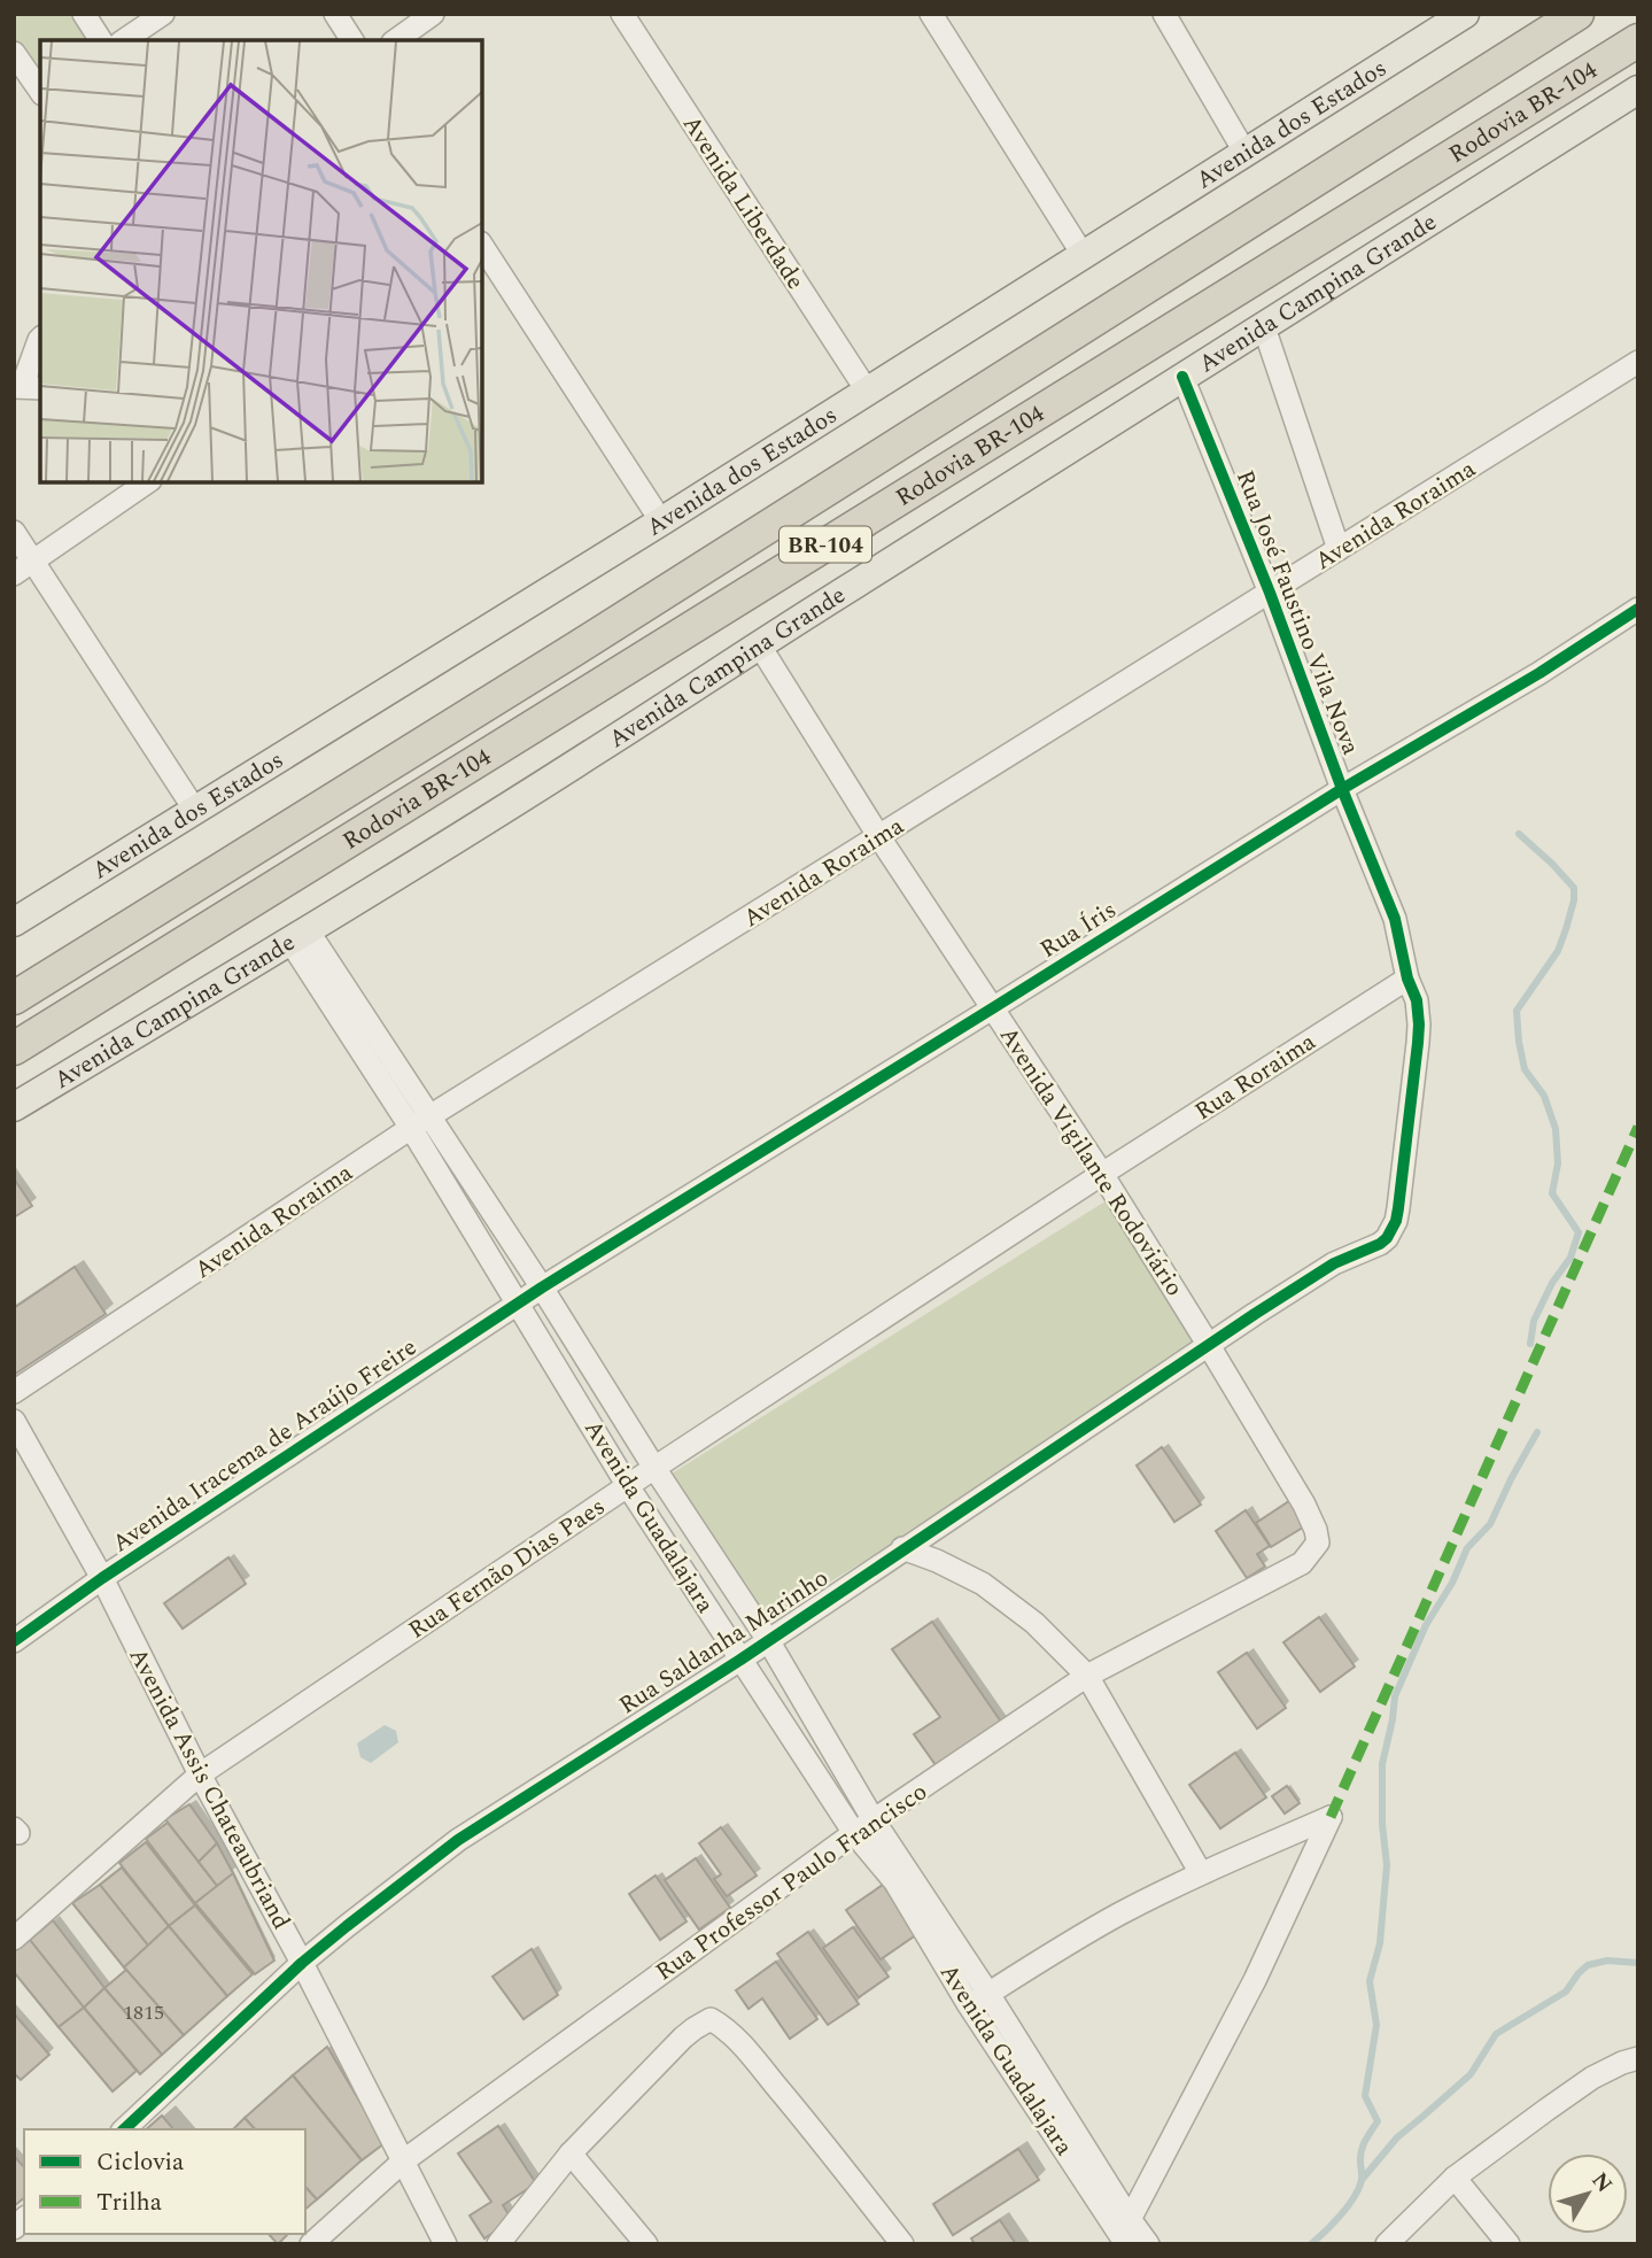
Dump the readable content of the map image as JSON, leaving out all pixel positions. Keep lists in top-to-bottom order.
{
  "streets": {
    "highway": ["Rodovia BR-104", "BR-104"],
    "main road": ["Avenida dos Estados", "Avenida Campina Grande"],
    "street": [
      "Avenida Liberdade",
      "Avenida Roraima",
      "Rua José Faustino Vila Nova",
      "Rua Íris",
      "Rua Roraima",
      "Avenida Vigilante Rodoviário",
      "Avenida Iracema de Araújo Freire",
      "Avenida Guadalajara",
      "Rua Fernão Dias Paes",
      "Rua Saldanha Marinho",
      "Avenida Assis Chateaubriand",
      "Rua Professor Paulo Francisco"
    ]
  },
  "crossings": [
    ["Avenida dos Estados", "Avenida Liberdade"],
    ["Avenida Campina Grande", "Rua José Faustino Vila Nova"],
    ["Avenida Campina Grande", "Avenida Vigilante Rodoviário"],
    ["Avenida Campina Grande", "Avenida Guadalajara"],
    ["Avenida Roraima", "Rua José Faustino Vila Nova"],
    ["Avenida Roraima", "Avenida Vigilante Rodoviário"],
    ["Avenida Roraima", "Avenida Guadalajara"],
    ["Rua José Faustino Vila Nova", "Rua Íris"],
    ["Rua José Faustino Vila Nova", "Rua Roraima"],
    ["Rua José Faustino Vila Nova", "Rua Saldanha Marinho"],
    ["Rua Íris", "Avenida Vigilante Rodoviário"],
    ["Rua Íris", "Avenida Iracema de Araújo Freire"],
    ["Rua Roraima", "Avenida Vigilante Rodoviário"],
    ["Rua Roraima", "Rua Fernão Dias Paes"],
    ["Avenida Vigilante Rodoviário", "Rua Fernão Dias Paes"],
    ["Avenida Vigilante Rodoviário", "Rua Saldanha Marinho"],
    ["Avenida Vigilante Rodoviário", "Rua Professor Paulo Francisco"],
    ["Avenida Iracema de Araújo Freire", "Avenida Guadalajara"],
    ["Avenida Iracema de Araújo Freire", "Avenida Assis Chateaubriand"],
    ["Avenida Guadalajara", "Rua Fernão Dias Paes"],
    ["Avenida Guadalajara", "Rua Saldanha Marinho"],
    ["Avenida Guadalajara", "Rua Professor Paulo Francisco"],
    ["Rua Fernão Dias Paes", "Avenida Assis Chateaubriand"],
    ["Rua Saldanha Marinho", "Avenida Assis Chateaubriand"],
    ["Avenida Assis Chateaubriand", "Rua Professor Paulo Francisco"]
  ],
  "house_numbers": ["1815"],
  "legend": ["Ciclovia", "Trilha"],
  "north": "top right"
}
